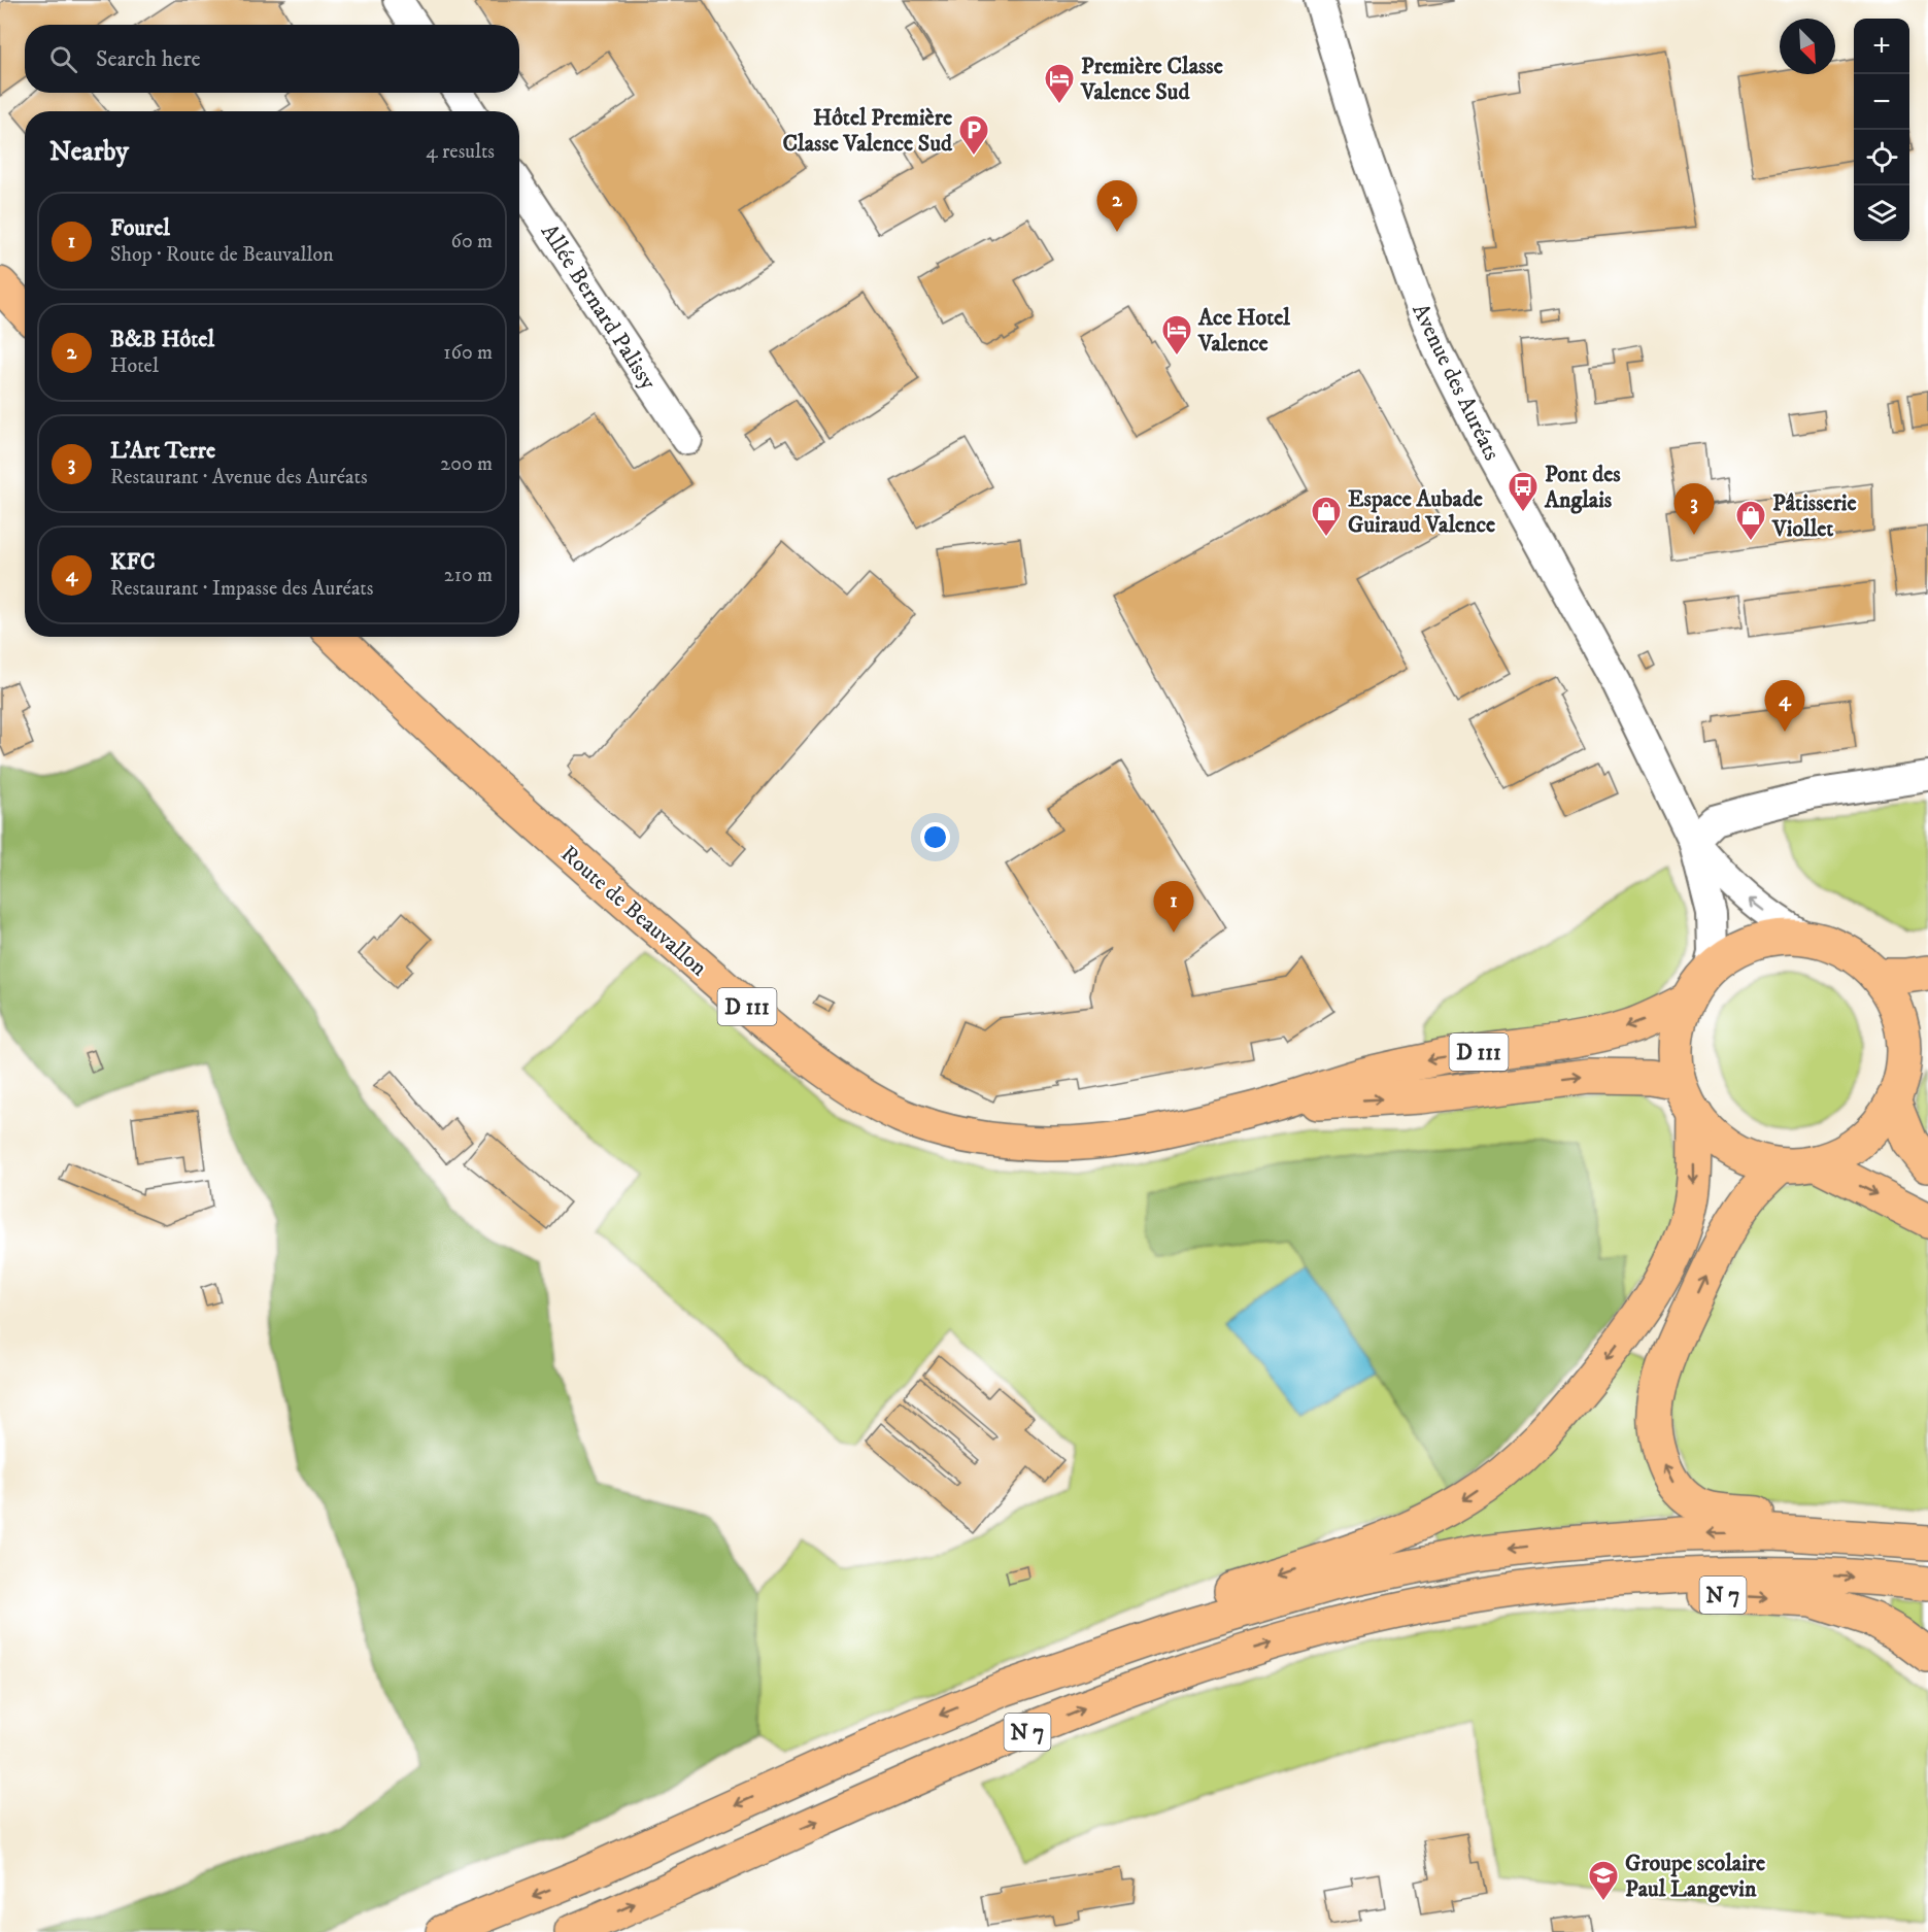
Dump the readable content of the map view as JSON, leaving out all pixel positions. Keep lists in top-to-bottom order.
{
  "streets": {
    "main road": ["Route de Beauvallon", "D 111", "N 7"],
    "street": ["Allée Bernard Palissy", "Avenue des Auréats"]
  },
  "crossings": [
    ["Route de Beauvallon", "D 111"]
  ],
  "places": {
    "hotel": ["Première Classe Valence Sud", "Ace Hotel Valence"],
    "parking": ["Hôtel Première Classe Valence Sud"],
    "bus stop": ["Pont des Anglais"],
    "shop": ["Espace Aubade Guiraud Valence", "Pâtisserie Viollet"],
    "school or university": ["Groupe scolaire Paul Langevin"]
  },
  "north": "bottom right",
  "page": {
    "map_buttons": ["+", "−"],
    "search": "Search here",
    "heading": ["Nearby", "4 results"],
    "pins": [
      "2",
      "3",
      "4",
      "1"
    ],
    "list": [
      {
        "mark": "1",
        "name": "Fourel",
        "note": "Shop · Route de Beauvallon",
        "value": "60 m"
      },
      {
        "mark": "2",
        "name": "B&B Hôtel",
        "note": "Hotel",
        "value": "160 m"
      },
      {
        "mark": "3",
        "name": "L'Art Terre",
        "note": "Restaurant · Avenue des Auréats",
        "value": "200 m"
      },
      {
        "mark": "4",
        "name": "KFC",
        "note": "Restaurant · Impasse des Auréats",
        "value": "210 m"
      }
    ]
  }
}
